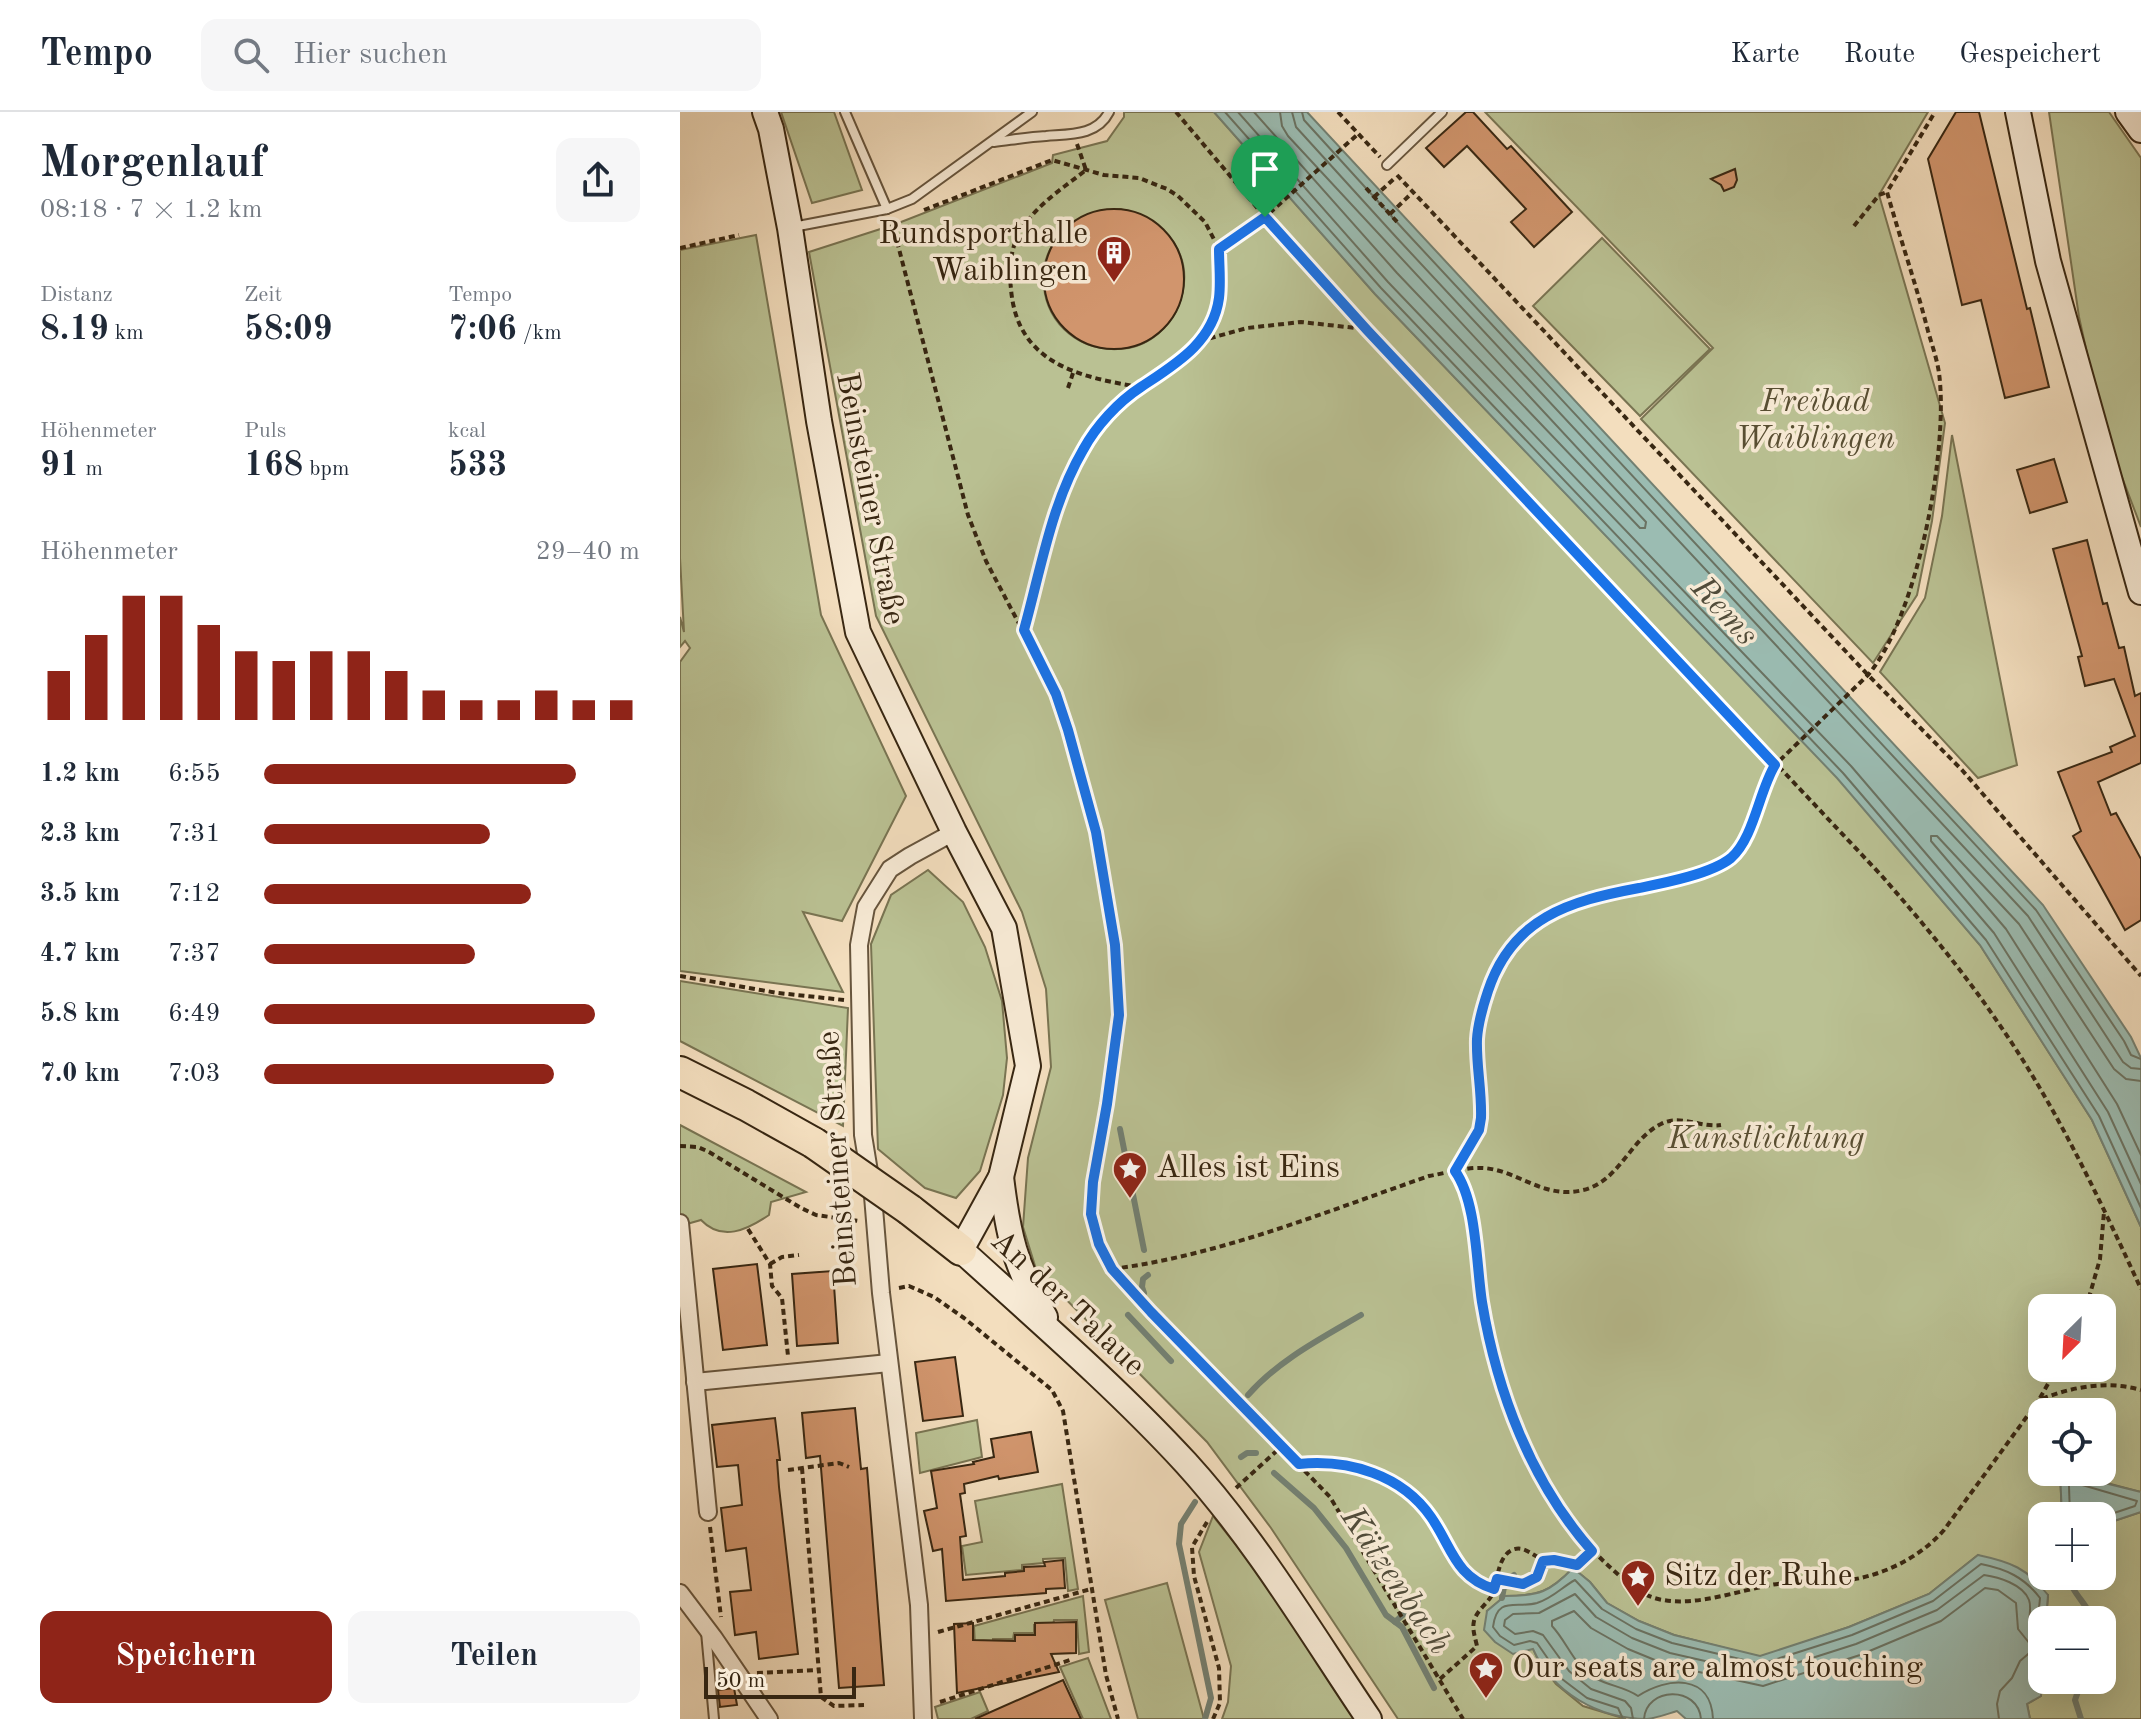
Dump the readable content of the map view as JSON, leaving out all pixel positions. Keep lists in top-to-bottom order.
{
  "streets": {
    "street": ["Beinsteiner Straße", "An der Talaue"]
  },
  "crossings": [
    ["Beinsteiner Straße", "An der Talaue"]
  ],
  "water": ["Rems", "Kätzenbach"],
  "parks": ["Freibad Waiblingen", "Kunstlichtung"],
  "places": {
    "building": ["Rundsporthalle Waiblingen"],
    "place": ["Alles ist Eins", "Sitz der Ruhe", "Our seats are almost touching"]
  },
  "scale_bar": "50 m",
  "north": "bottom left",
  "page": {
    "header": "Tempo",
    "search": "Hier suchen",
    "nav": ["Karte", "Route", "Gespeichert"],
    "heading": ["Morgenlauf", "08:18 · 7 × 1.2 km"],
    "stats": [
      ["Distanz", "8.19 km"],
      ["Zeit", "58:09"],
      ["Tempo", "7:06 /km"],
      ["Höhenmeter", "91 m"],
      ["Puls", "168 bpm"],
      ["kcal", "533"]
    ],
    "chart": ["Höhenmeter", "29–40 m"],
    "list": [
      {
        "name": "1.2 km",
        "note": "6:55"
      },
      {
        "name": "2.3 km",
        "note": "7:31"
      },
      {
        "name": "3.5 km",
        "note": "7:12"
      },
      {
        "name": "4.7 km",
        "note": "7:37"
      },
      {
        "name": "5.8 km",
        "note": "6:49"
      },
      {
        "name": "7.0 km",
        "note": "7:03"
      }
    ],
    "map_buttons": ["+", "−"],
    "buttons": ["Speichern", "Teilen"],
    "scale": "50 m"
  }
}
